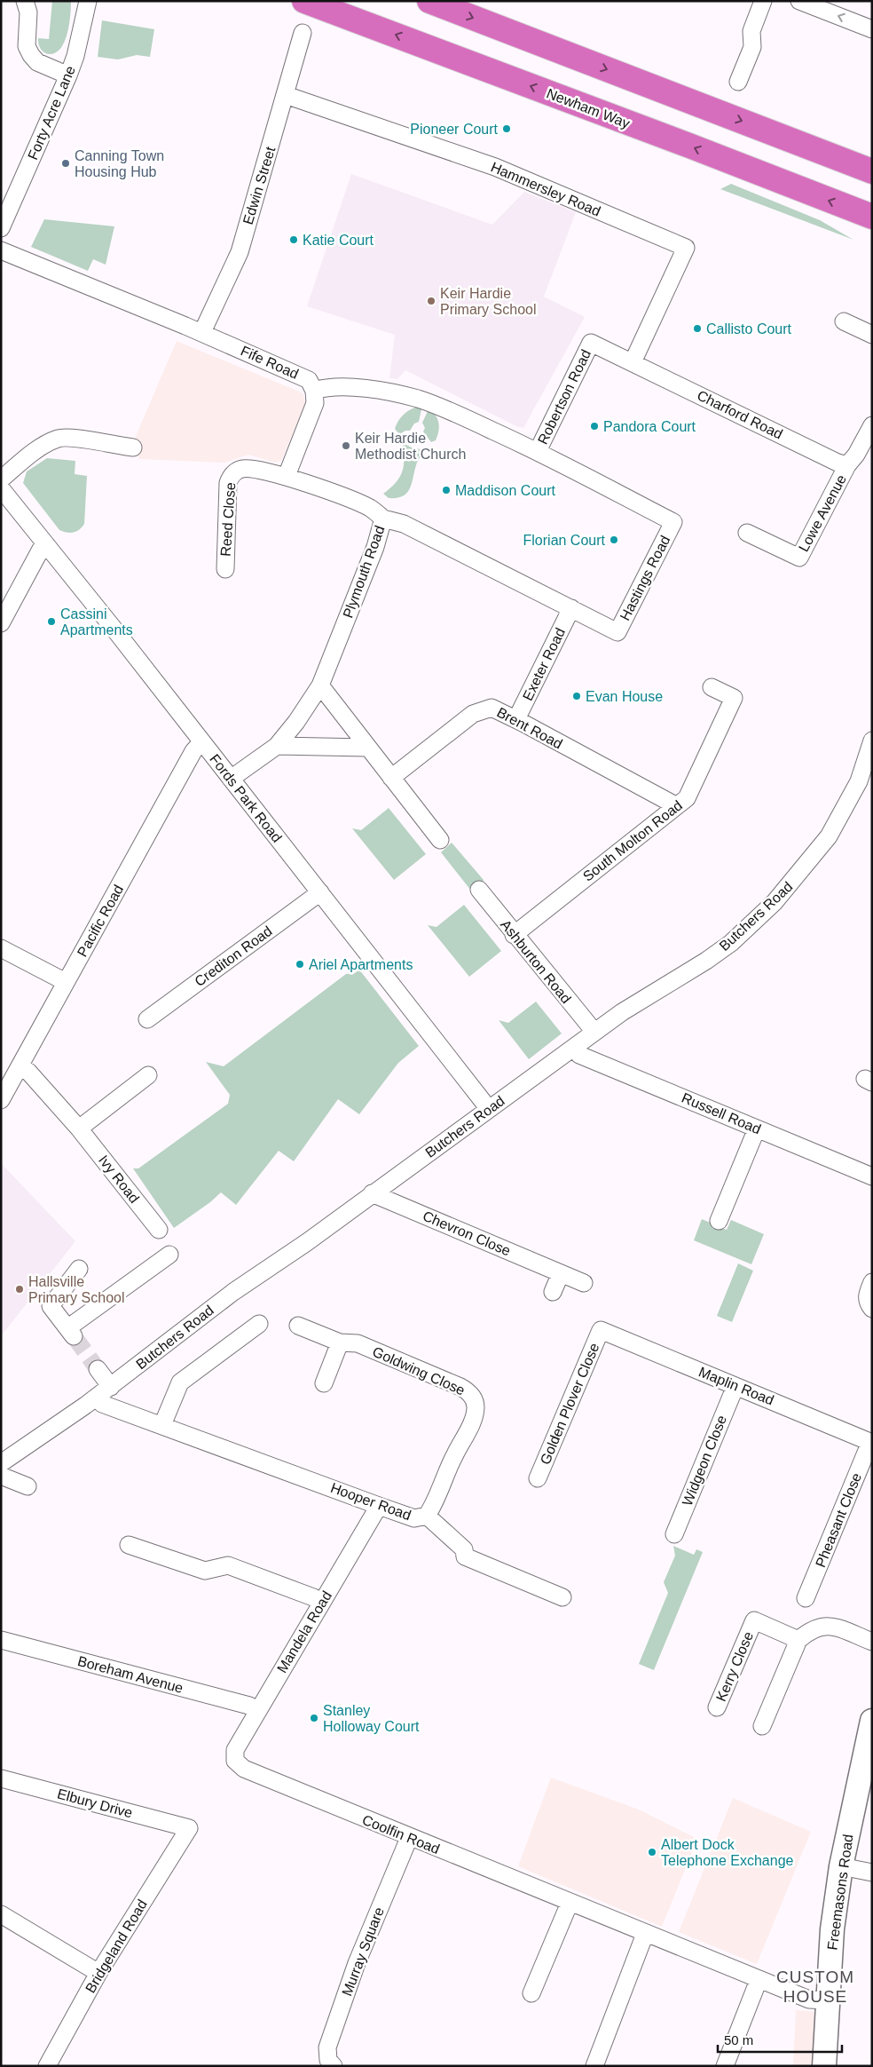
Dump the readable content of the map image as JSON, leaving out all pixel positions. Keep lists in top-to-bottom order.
{
  "streets": {
    "highway": ["Newham Way"],
    "street": [
      "Forty Acre Lane",
      "Edwin Street",
      "Hammersley Road",
      "Fife Road",
      "Robertson Road",
      "Charford Road",
      "Lowe Avenue",
      "Reed Close",
      "Plymouth Road",
      "Hastings Road",
      "Exeter Road",
      "Brent Road",
      "Fords Park Road",
      "South Molton Road",
      "Butchers Road",
      "Pacific Road",
      "Crediton Road",
      "Ashburton Road",
      "Russell Road",
      "Ivy Road",
      "Chevron Close",
      "Goldwing Close",
      "Maplin Road",
      "Golden Plover Close",
      "Widgeon Close",
      "Hooper Road",
      "Pheasant Close",
      "Mandela Road",
      "Kerry Close",
      "Boreham Avenue",
      "Elbury Drive",
      "Coolfin Road",
      "Freemasons Road",
      "Bridgeland Road",
      "Murray Square"
    ]
  },
  "crossings": [
    ["Edwin Street", "Hammersley Road"],
    ["Edwin Street", "Fife Road"],
    ["Hammersley Road", "Charford Road"],
    ["Robertson Road", "Charford Road"],
    ["Robertson Road", "Hastings Road"],
    ["Charford Road", "Lowe Avenue"],
    ["Reed Close", "Plymouth Road"],
    ["Plymouth Road", "Hastings Road"],
    ["Plymouth Road", "Fords Park Road"],
    ["Hastings Road", "Exeter Road"],
    ["Exeter Road", "Brent Road"],
    ["Brent Road", "South Molton Road"],
    ["Fords Park Road", "Butchers Road"],
    ["Fords Park Road", "Pacific Road"],
    ["Fords Park Road", "Crediton Road"],
    ["South Molton Road", "Ashburton Road"],
    ["Butchers Road", "Ashburton Road"],
    ["Butchers Road", "Russell Road"],
    ["Butchers Road", "Chevron Close"],
    ["Butchers Road", "Hooper Road"],
    ["Pacific Road", "Ivy Road"],
    ["Goldwing Close", "Hooper Road"],
    ["Maplin Road", "Golden Plover Close"],
    ["Maplin Road", "Widgeon Close"],
    ["Maplin Road", "Pheasant Close"],
    ["Hooper Road", "Mandela Road"],
    ["Mandela Road", "Boreham Avenue"],
    ["Mandela Road", "Coolfin Road"],
    ["Elbury Drive", "Bridgeland Road"],
    ["Coolfin Road", "Freemasons Road"],
    ["Coolfin Road", "Murray Square"]
  ],
  "districts": ["CUSTOM HOUSE"],
  "places": [
    "Pioneer Court",
    "Canning Town Housing Hub",
    "Katie Court",
    "Keir Hardie Primary School",
    "Callisto Court",
    "Pandora Court",
    "Keir Hardie Methodist Church",
    "Maddison Court",
    "Florian Court",
    "Cassini Apartments",
    "Evan House",
    "Ariel Apartments",
    "Hallsville Primary School",
    "Stanley Holloway Court",
    "Albert Dock Telephone Exchange"
  ],
  "scale_bar": "50 m"
}
